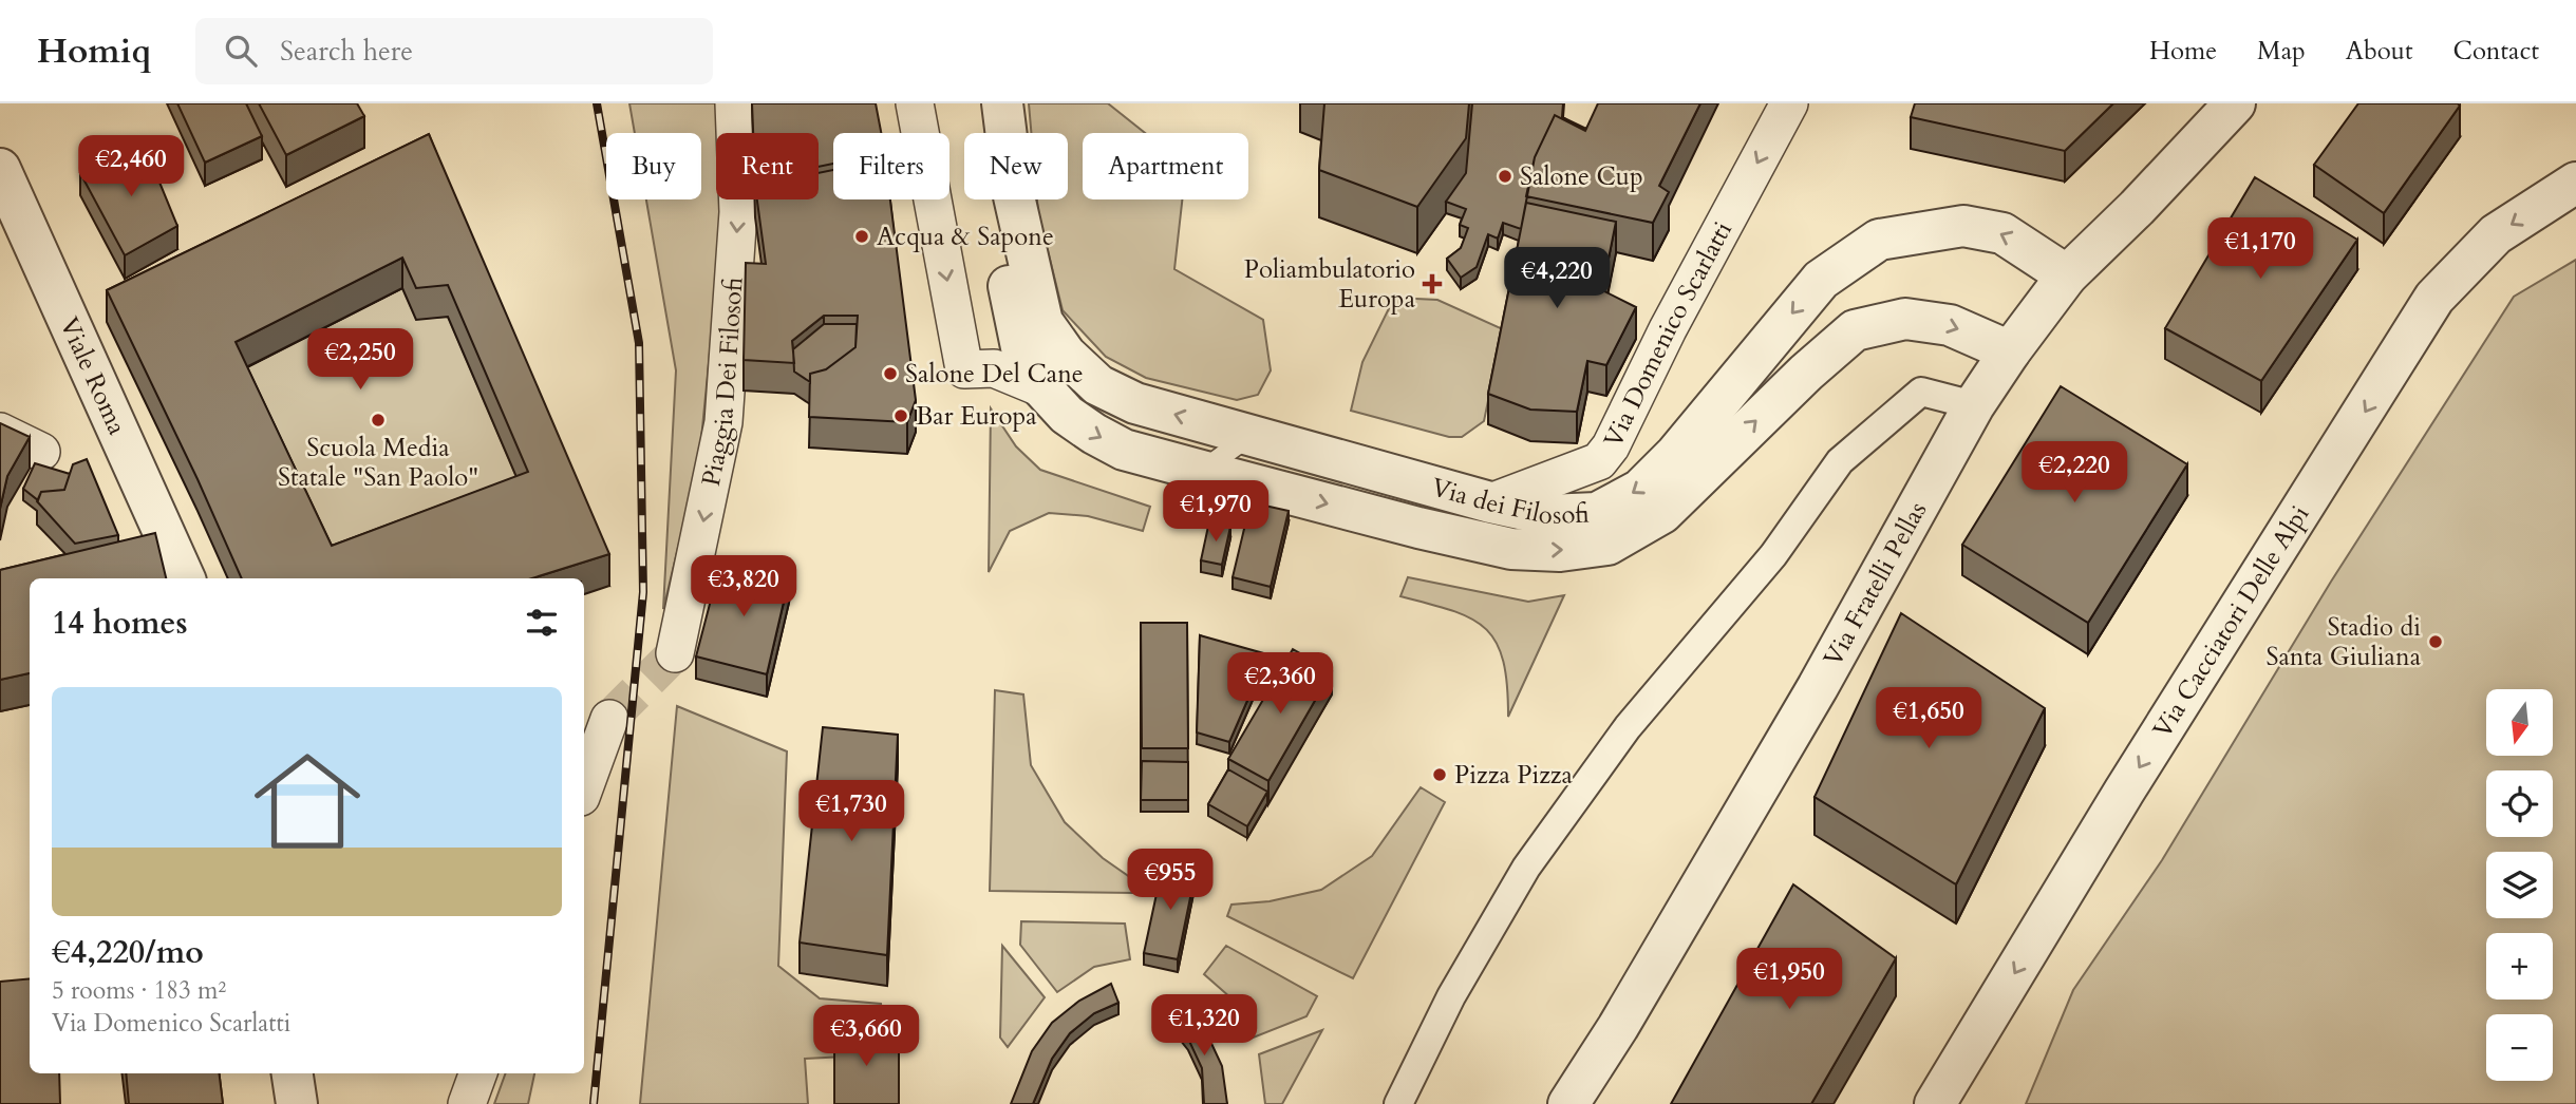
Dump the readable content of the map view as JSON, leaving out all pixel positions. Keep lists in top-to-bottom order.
{
  "streets": {
    "street": [
      "Via Domenico Scarlatti",
      "Viale Roma",
      "Piaggia Dei Filosofi",
      "Via dei Filosofi",
      "Via Fratelli Pellas",
      "Via Cacciatori Delle Alpi"
    ]
  },
  "crossings": [
    ["Via Domenico Scarlatti", "Via dei Filosofi"],
    ["Via dei Filosofi", "Via Fratelli Pellas"]
  ],
  "one_way": ["Piaggia Dei Filosofi", "Via Cacciatori Delle Alpi"],
  "places": {
    "other": [
      "Salone Cup",
      "Acqua & Sapone",
      "Salone Del Cane",
      "Bar Europa",
      "Scuola Media Statale \"San Paolo\"",
      "Stadio di Santa Giuliana",
      "Pizza Pizza"
    ],
    "health": ["Poliambulatorio Europa"]
  },
  "north": "bottom",
  "page": {
    "header": "Homiq",
    "search": "Search here",
    "nav": [
      "Home",
      "Map",
      "About",
      "Contact"
    ],
    "chip": [
      "Buy",
      "Rent",
      "Filters",
      "New",
      "Apartment"
    ],
    "price": [
      "€2,460",
      "€1,170",
      "€4,220",
      "€2,250",
      "€2,220",
      "€1,970",
      "€3,820",
      "€2,360",
      "€1,650",
      "€1,730",
      "€955",
      "€1,950",
      "€1,320",
      "€3,660"
    ],
    "heading": "14 homes",
    "list": [
      {
        "name": "€4,220/mo",
        "note": "5 rooms · 183 m² · Via Domenico Scarlatti"
      }
    ],
    "map_buttons": ["+", "−"]
  }
}
